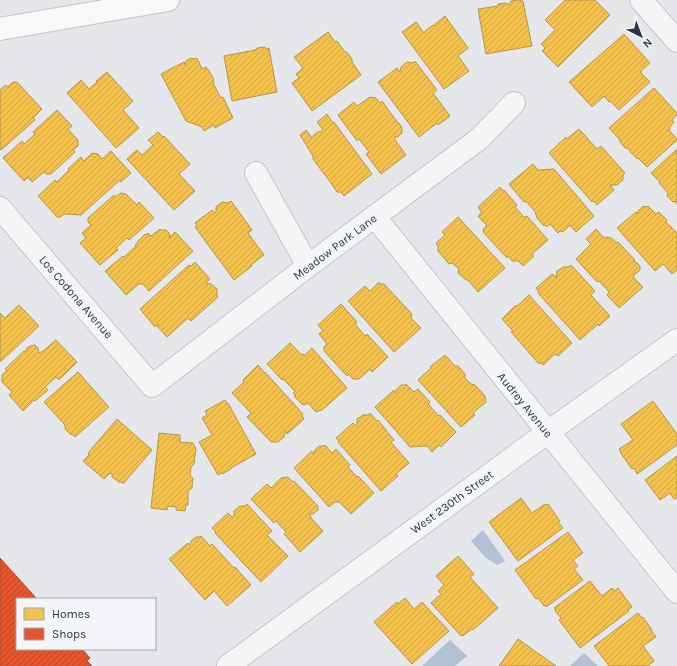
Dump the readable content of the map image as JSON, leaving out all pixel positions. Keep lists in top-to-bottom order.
{
  "streets": {
    "street": [
      "Meadow Park Lane",
      "Los Codona Avenue",
      "Audrey Avenue",
      "West 230th Street"
    ]
  },
  "crossings": [
    ["Meadow Park Lane", "Los Codona Avenue"],
    ["Meadow Park Lane", "Audrey Avenue"],
    ["Audrey Avenue", "West 230th Street"]
  ],
  "legend": ["Homes", "Shops"],
  "north": "bottom right"
}
